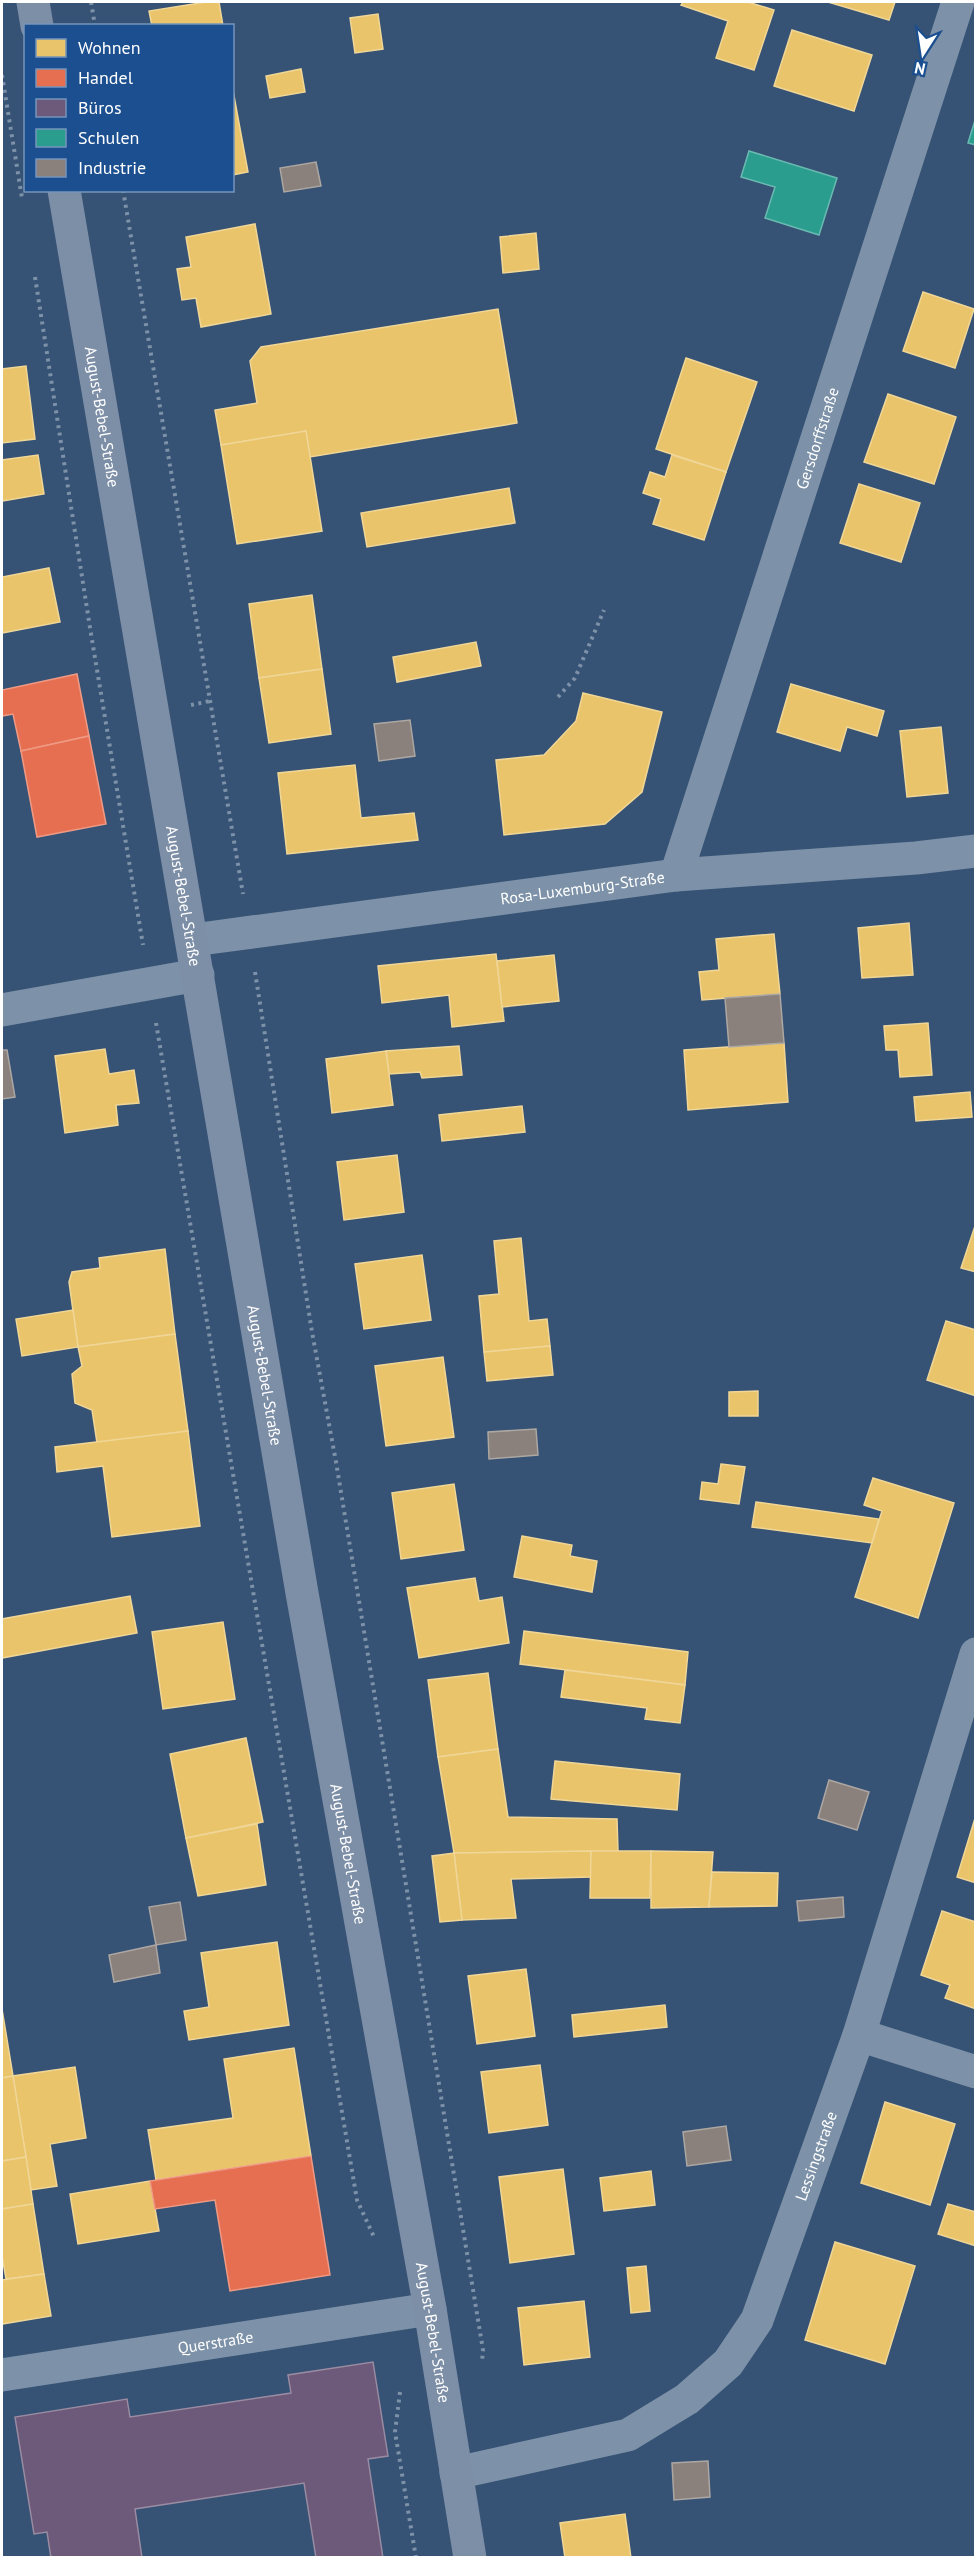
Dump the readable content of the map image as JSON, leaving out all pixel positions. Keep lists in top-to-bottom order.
{
  "streets": {
    "main road": ["August-Bebel-Straße"],
    "street": [
      "Gersdorffstraße",
      "Rosa-Luxemburg-Straße",
      "Lessingstraße",
      "Querstraße"
    ]
  },
  "crossings": [
    ["August-Bebel-Straße", "Rosa-Luxemburg-Straße"],
    ["August-Bebel-Straße", "Lessingstraße"],
    ["August-Bebel-Straße", "Querstraße"],
    ["Gersdorffstraße", "Rosa-Luxemburg-Straße"]
  ],
  "legend": [
    "Wohnen",
    "Handel",
    "Büros",
    "Schulen",
    "Industrie"
  ],
  "north": "bottom"
}
